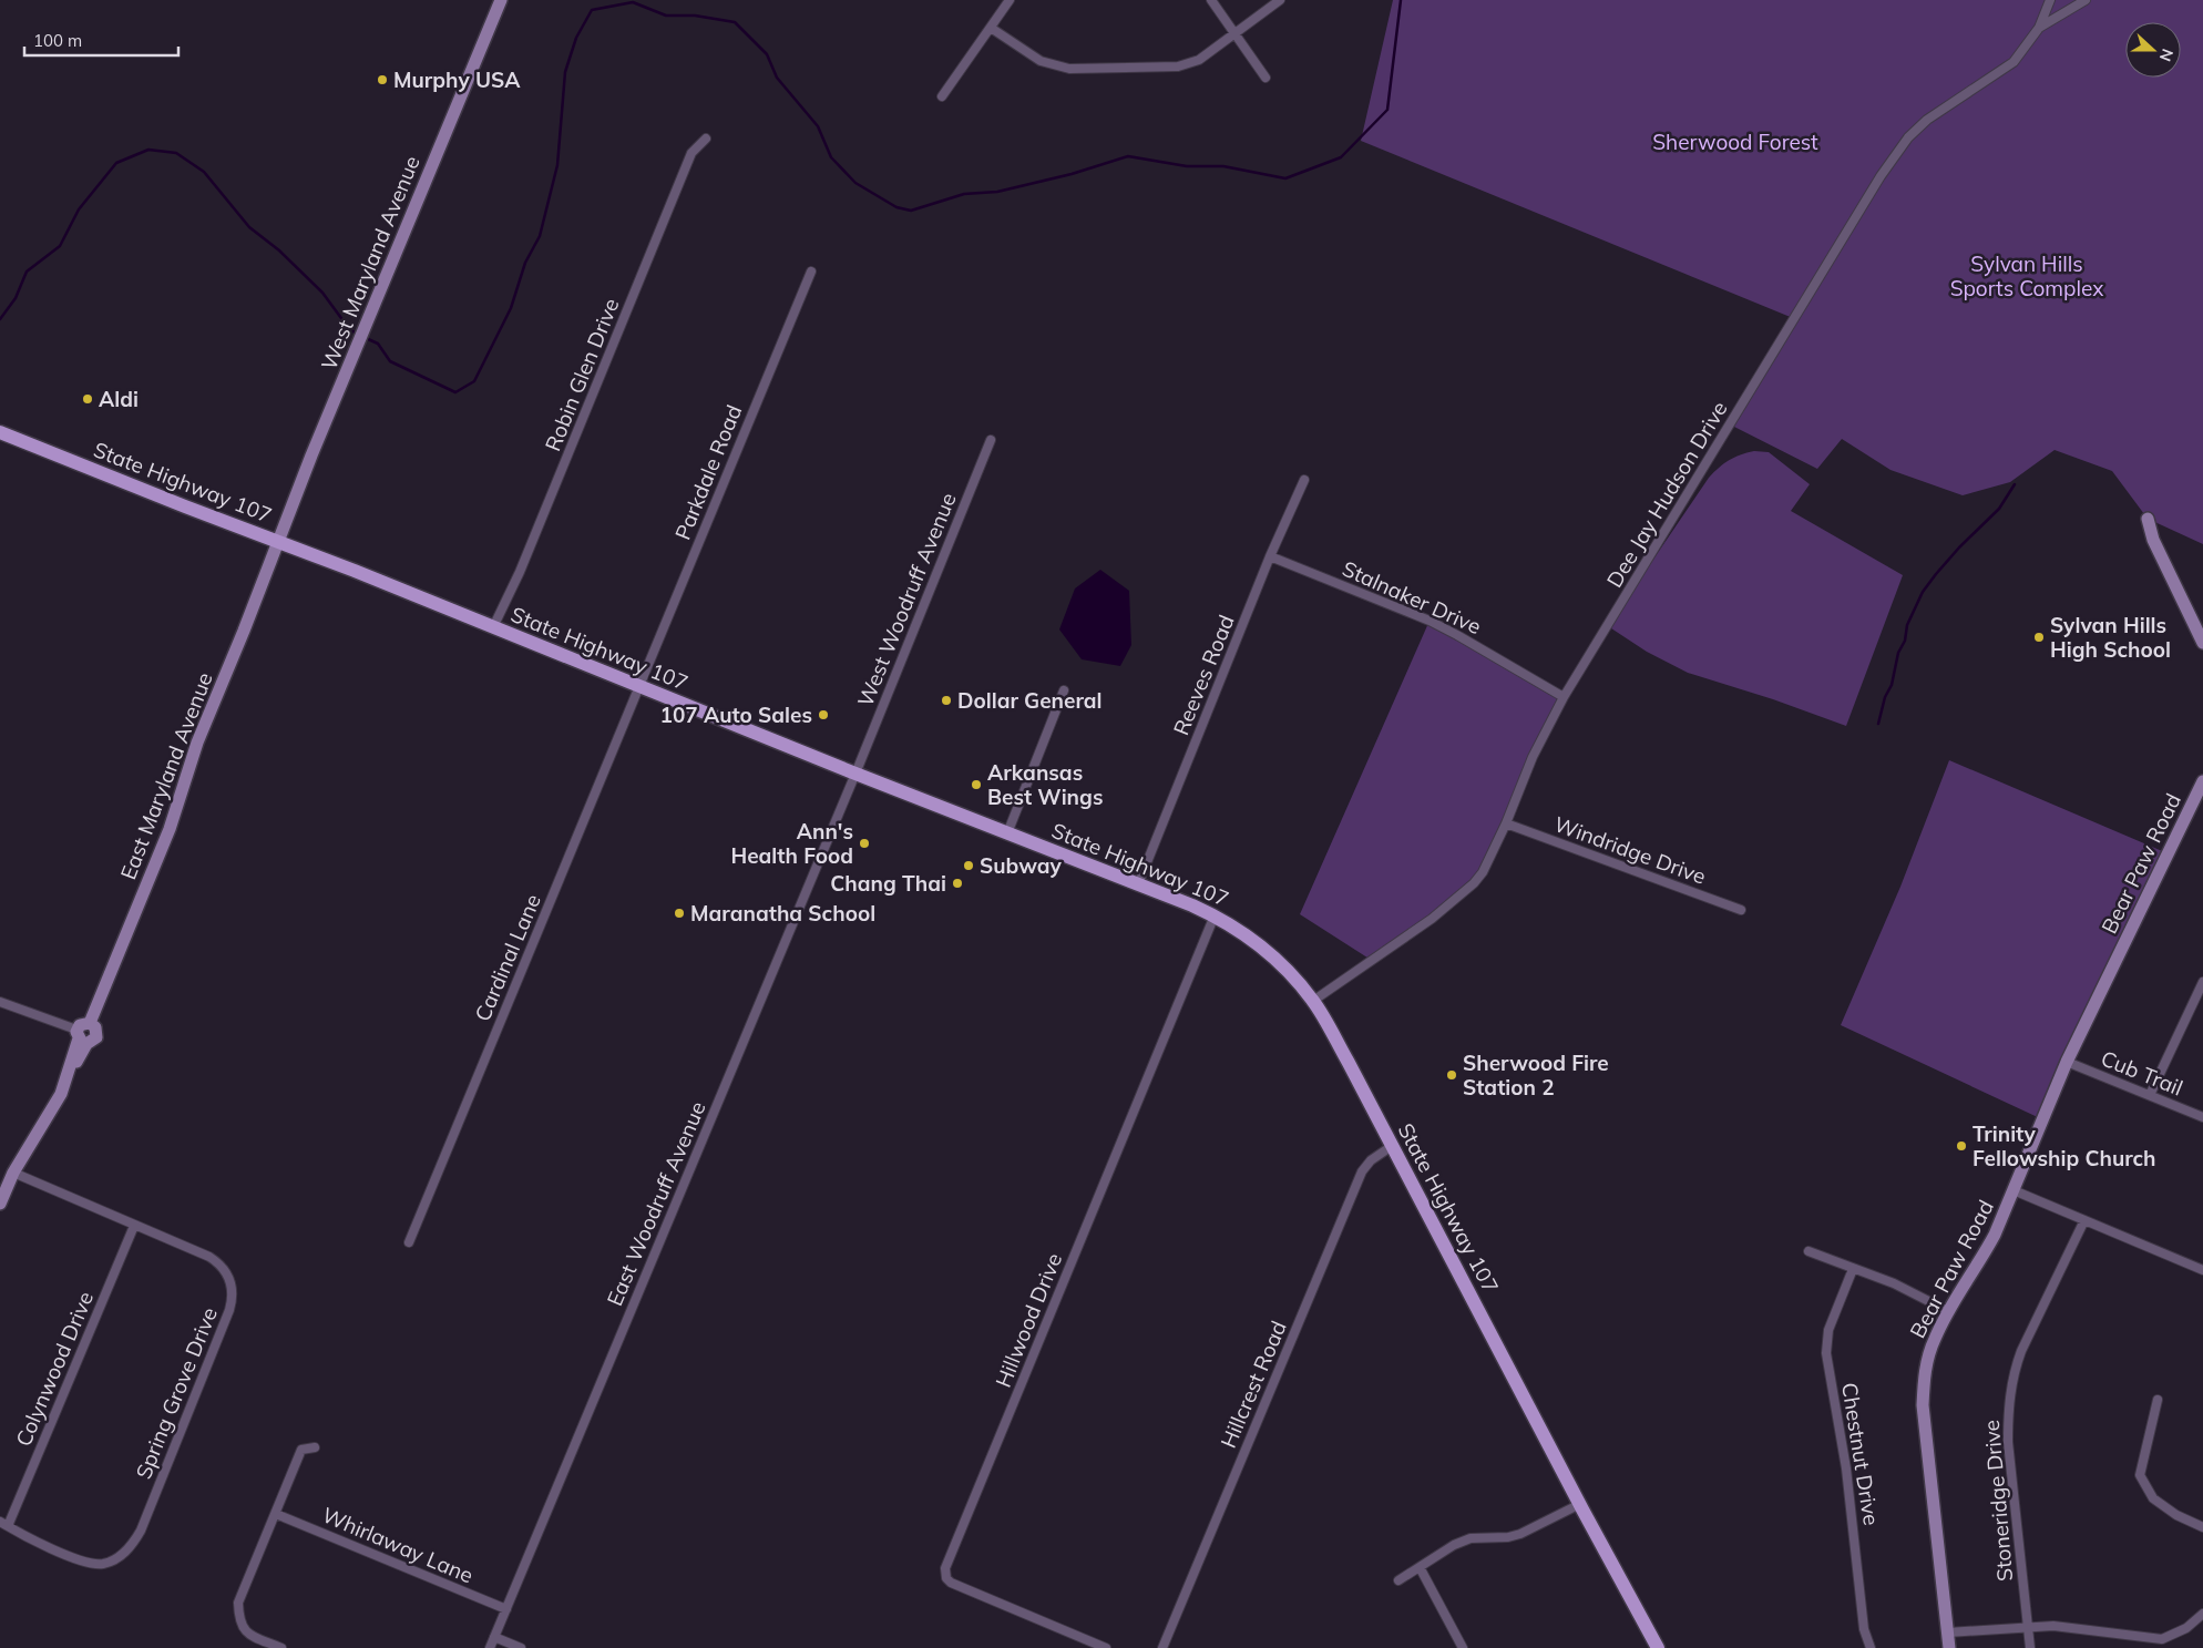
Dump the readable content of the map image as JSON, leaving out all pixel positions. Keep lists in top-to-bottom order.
{
  "streets": {
    "main road": ["State Highway 107"],
    "street": [
      "West Maryland Avenue",
      "Robin Glen Drive",
      "Parkdale Road",
      "Dee Jay Hudson Drive",
      "Stalnaker Drive",
      "West Woodruff Avenue",
      "Reeves Road",
      "East Maryland Avenue",
      "Windridge Drive",
      "Bear Paw Road",
      "Cardinal Lane",
      "Cub Trail",
      "East Woodruff Avenue",
      "Hillwood Drive",
      "Colynwood Drive",
      "Hillcrest Road",
      "Spring Grove Drive",
      "Chestnut Drive",
      "Stoneridge Drive",
      "Whirlaway Lane"
    ]
  },
  "crossings": [
    ["West Maryland Avenue", "State Highway 107"],
    ["West Maryland Avenue", "East Maryland Avenue"],
    ["Robin Glen Drive", "State Highway 107"],
    ["Parkdale Road", "State Highway 107"],
    ["Parkdale Road", "Cardinal Lane"],
    ["State Highway 107", "Dee Jay Hudson Drive"],
    ["State Highway 107", "West Woodruff Avenue"],
    ["State Highway 107", "Reeves Road"],
    ["State Highway 107", "East Maryland Avenue"],
    ["State Highway 107", "Cardinal Lane"],
    ["State Highway 107", "East Woodruff Avenue"],
    ["State Highway 107", "Hillwood Drive"],
    ["State Highway 107", "Hillcrest Road"],
    ["Dee Jay Hudson Drive", "Stalnaker Drive"],
    ["Dee Jay Hudson Drive", "Windridge Drive"],
    ["Stalnaker Drive", "Reeves Road"],
    ["West Woodruff Avenue", "East Woodruff Avenue"],
    ["East Maryland Avenue", "Spring Grove Drive"],
    ["Bear Paw Road", "Cub Trail"],
    ["East Woodruff Avenue", "Whirlaway Lane"],
    ["Colynwood Drive", "Spring Grove Drive"]
  ],
  "parks": ["Sherwood Forest", "Sylvan Hills Sports Complex"],
  "places": [
    "Murphy USA",
    "Aldi",
    "Sylvan Hills High School",
    "Dollar General",
    "107 Auto Sales",
    "Arkansas Best Wings",
    "Ann's Health Food",
    "Subway",
    "Chang Thai",
    "Maranatha School",
    "Sherwood Fire Station 2",
    "Trinity Fellowship Church"
  ],
  "scale_bar": "100 m",
  "north": "right"
}
